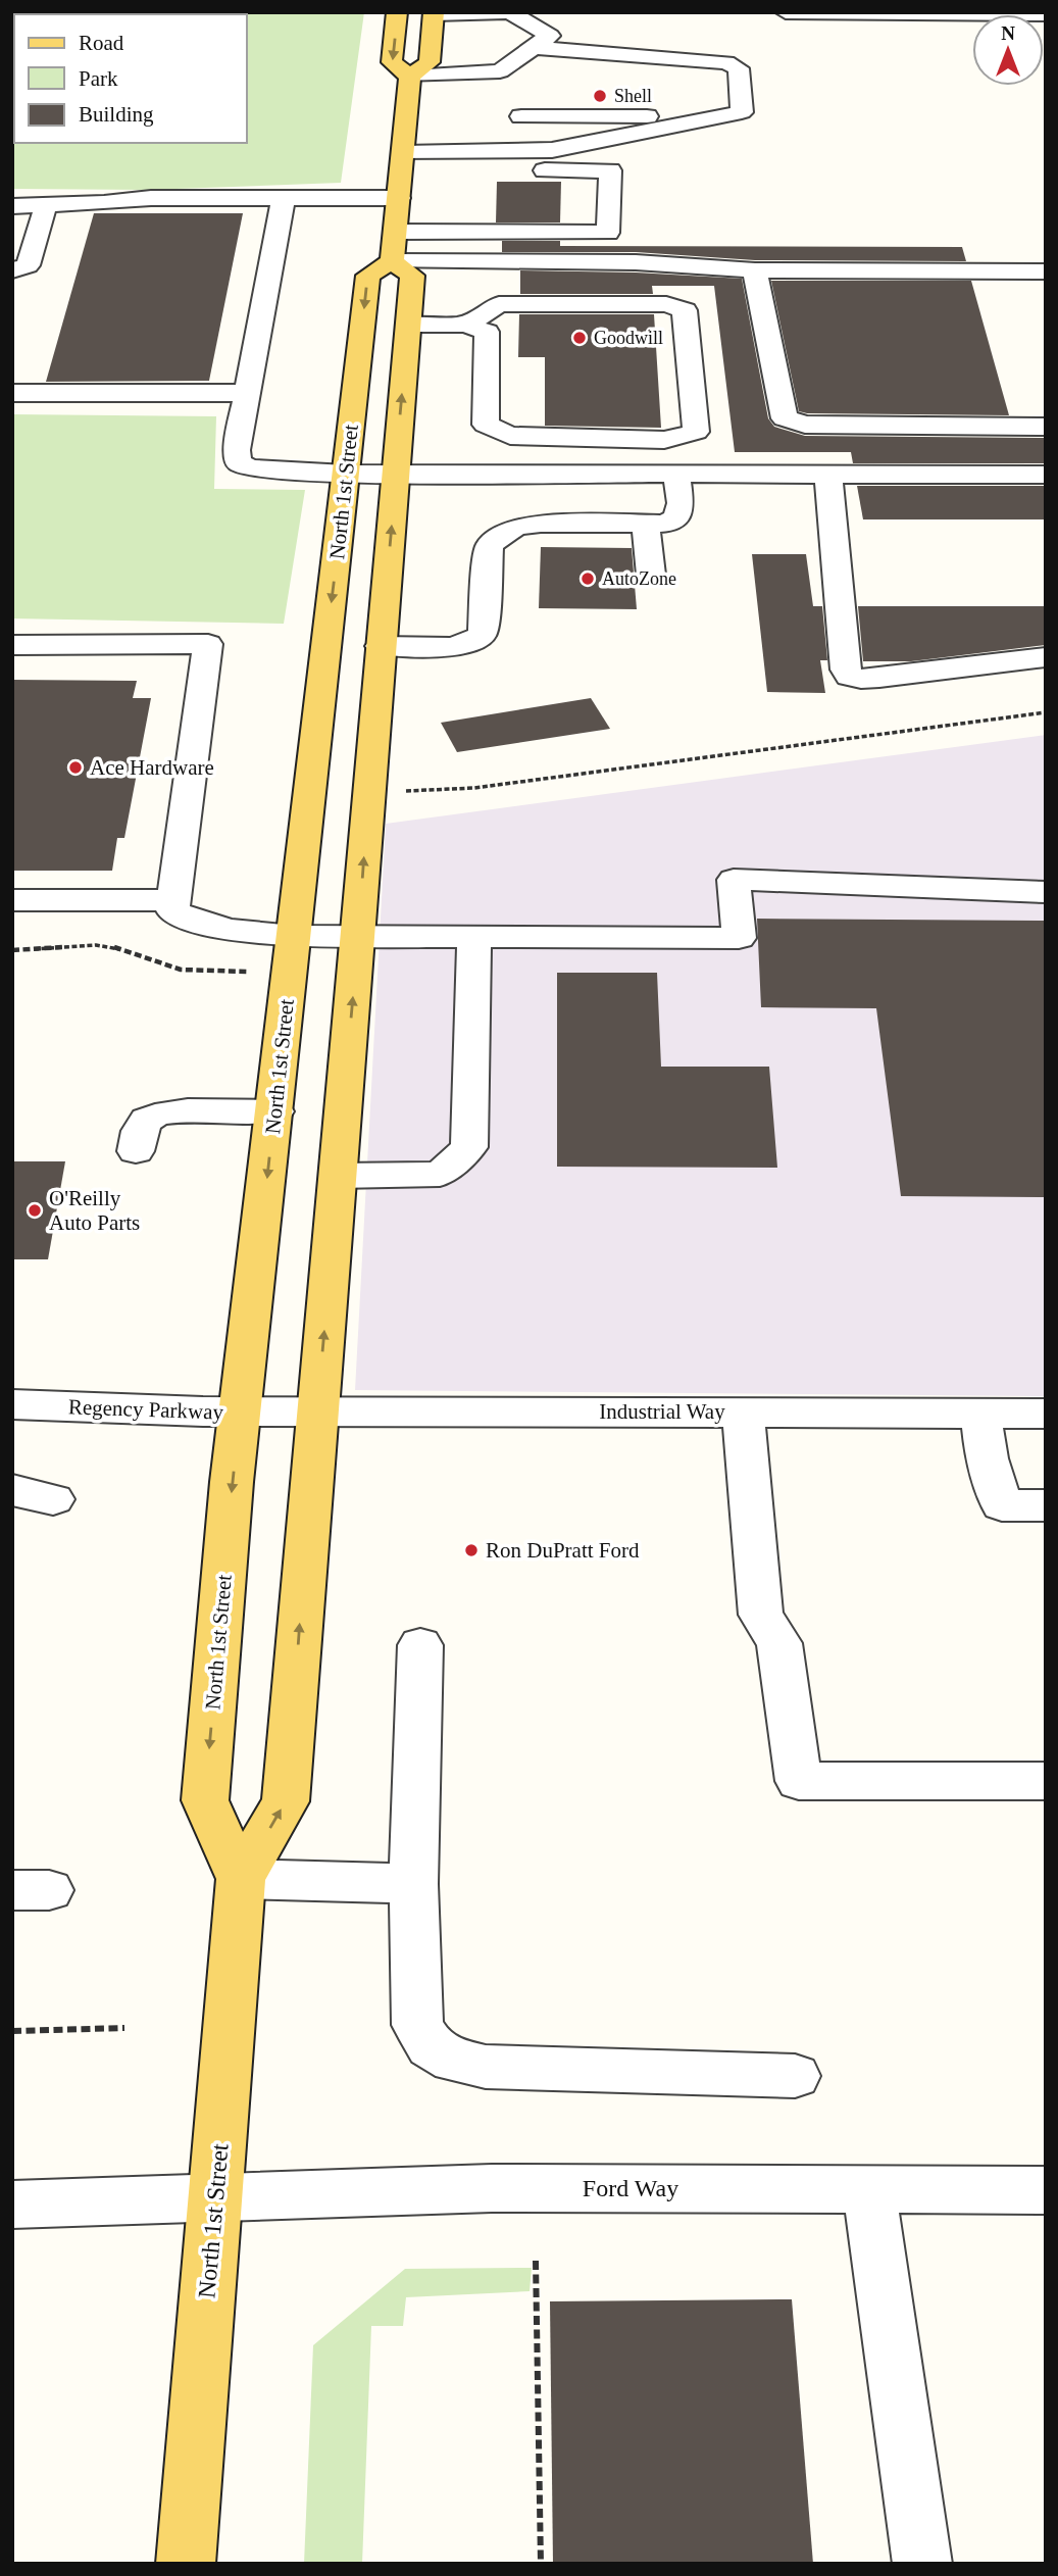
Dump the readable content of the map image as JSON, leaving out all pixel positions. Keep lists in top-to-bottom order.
{
  "streets": {
    "main road": ["North 1st Street"],
    "street": ["Regency Parkway", "Industrial Way", "Ford Way"]
  },
  "crossings": [
    ["North 1st Street", "Regency Parkway"],
    ["North 1st Street", "Industrial Way"],
    ["North 1st Street", "Ford Way"],
    ["Regency Parkway", "Industrial Way"]
  ],
  "places": [
    "Shell",
    "Goodwill",
    "AutoZone",
    "Ace Hardware",
    "O'Reilly Auto Parts",
    "Ron DuPratt Ford"
  ],
  "legend": ["Road", "Park", "Building"],
  "north": "top"
}
